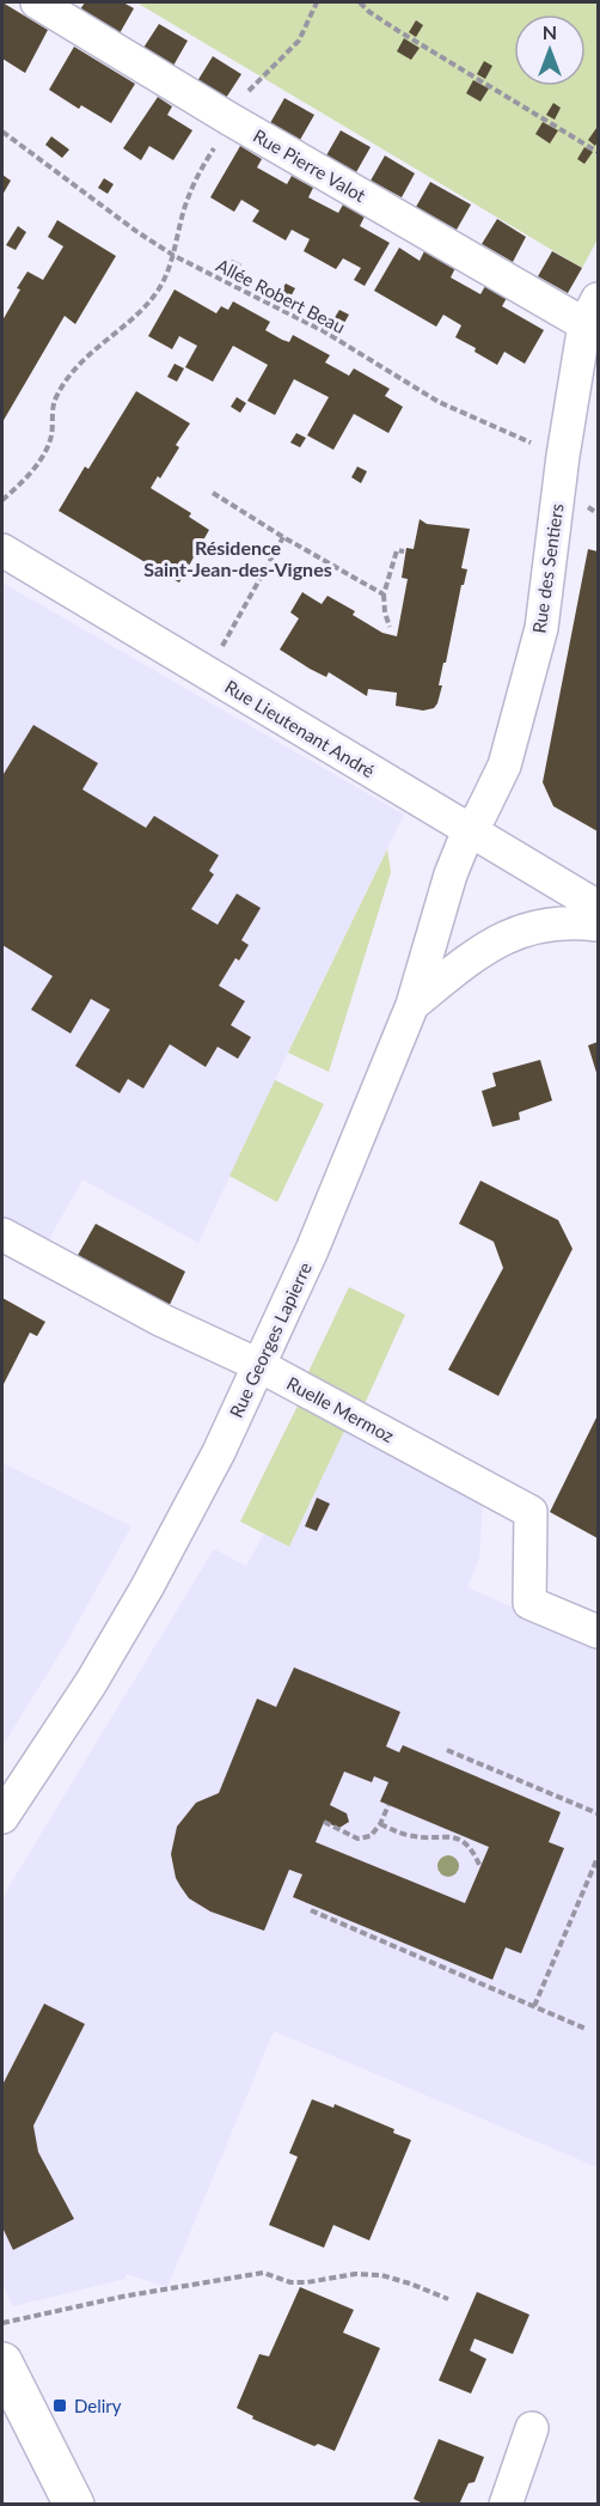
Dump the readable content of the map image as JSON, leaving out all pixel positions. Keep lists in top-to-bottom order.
{
  "streets": {
    "street": [
      "Rue Pierre Valot",
      "Rue des Sentiers",
      "Rue Lieutenant André",
      "Rue Georges Lapierre",
      "Ruelle Mermoz"
    ],
    "path": ["Allée Robert Beau"]
  },
  "crossings": [
    ["Rue Pierre Valot", "Rue des Sentiers"],
    ["Allée Robert Beau", "Rue des Sentiers"],
    ["Rue des Sentiers", "Rue Lieutenant André"],
    ["Rue des Sentiers", "Rue Georges Lapierre"],
    ["Rue Lieutenant André", "Rue Georges Lapierre"],
    ["Rue Georges Lapierre", "Ruelle Mermoz"]
  ],
  "districts": ["Résidence Saint-Jean-des-Vignes"],
  "places": {
    "transit": ["Deliry"]
  },
  "north": "top"
}
